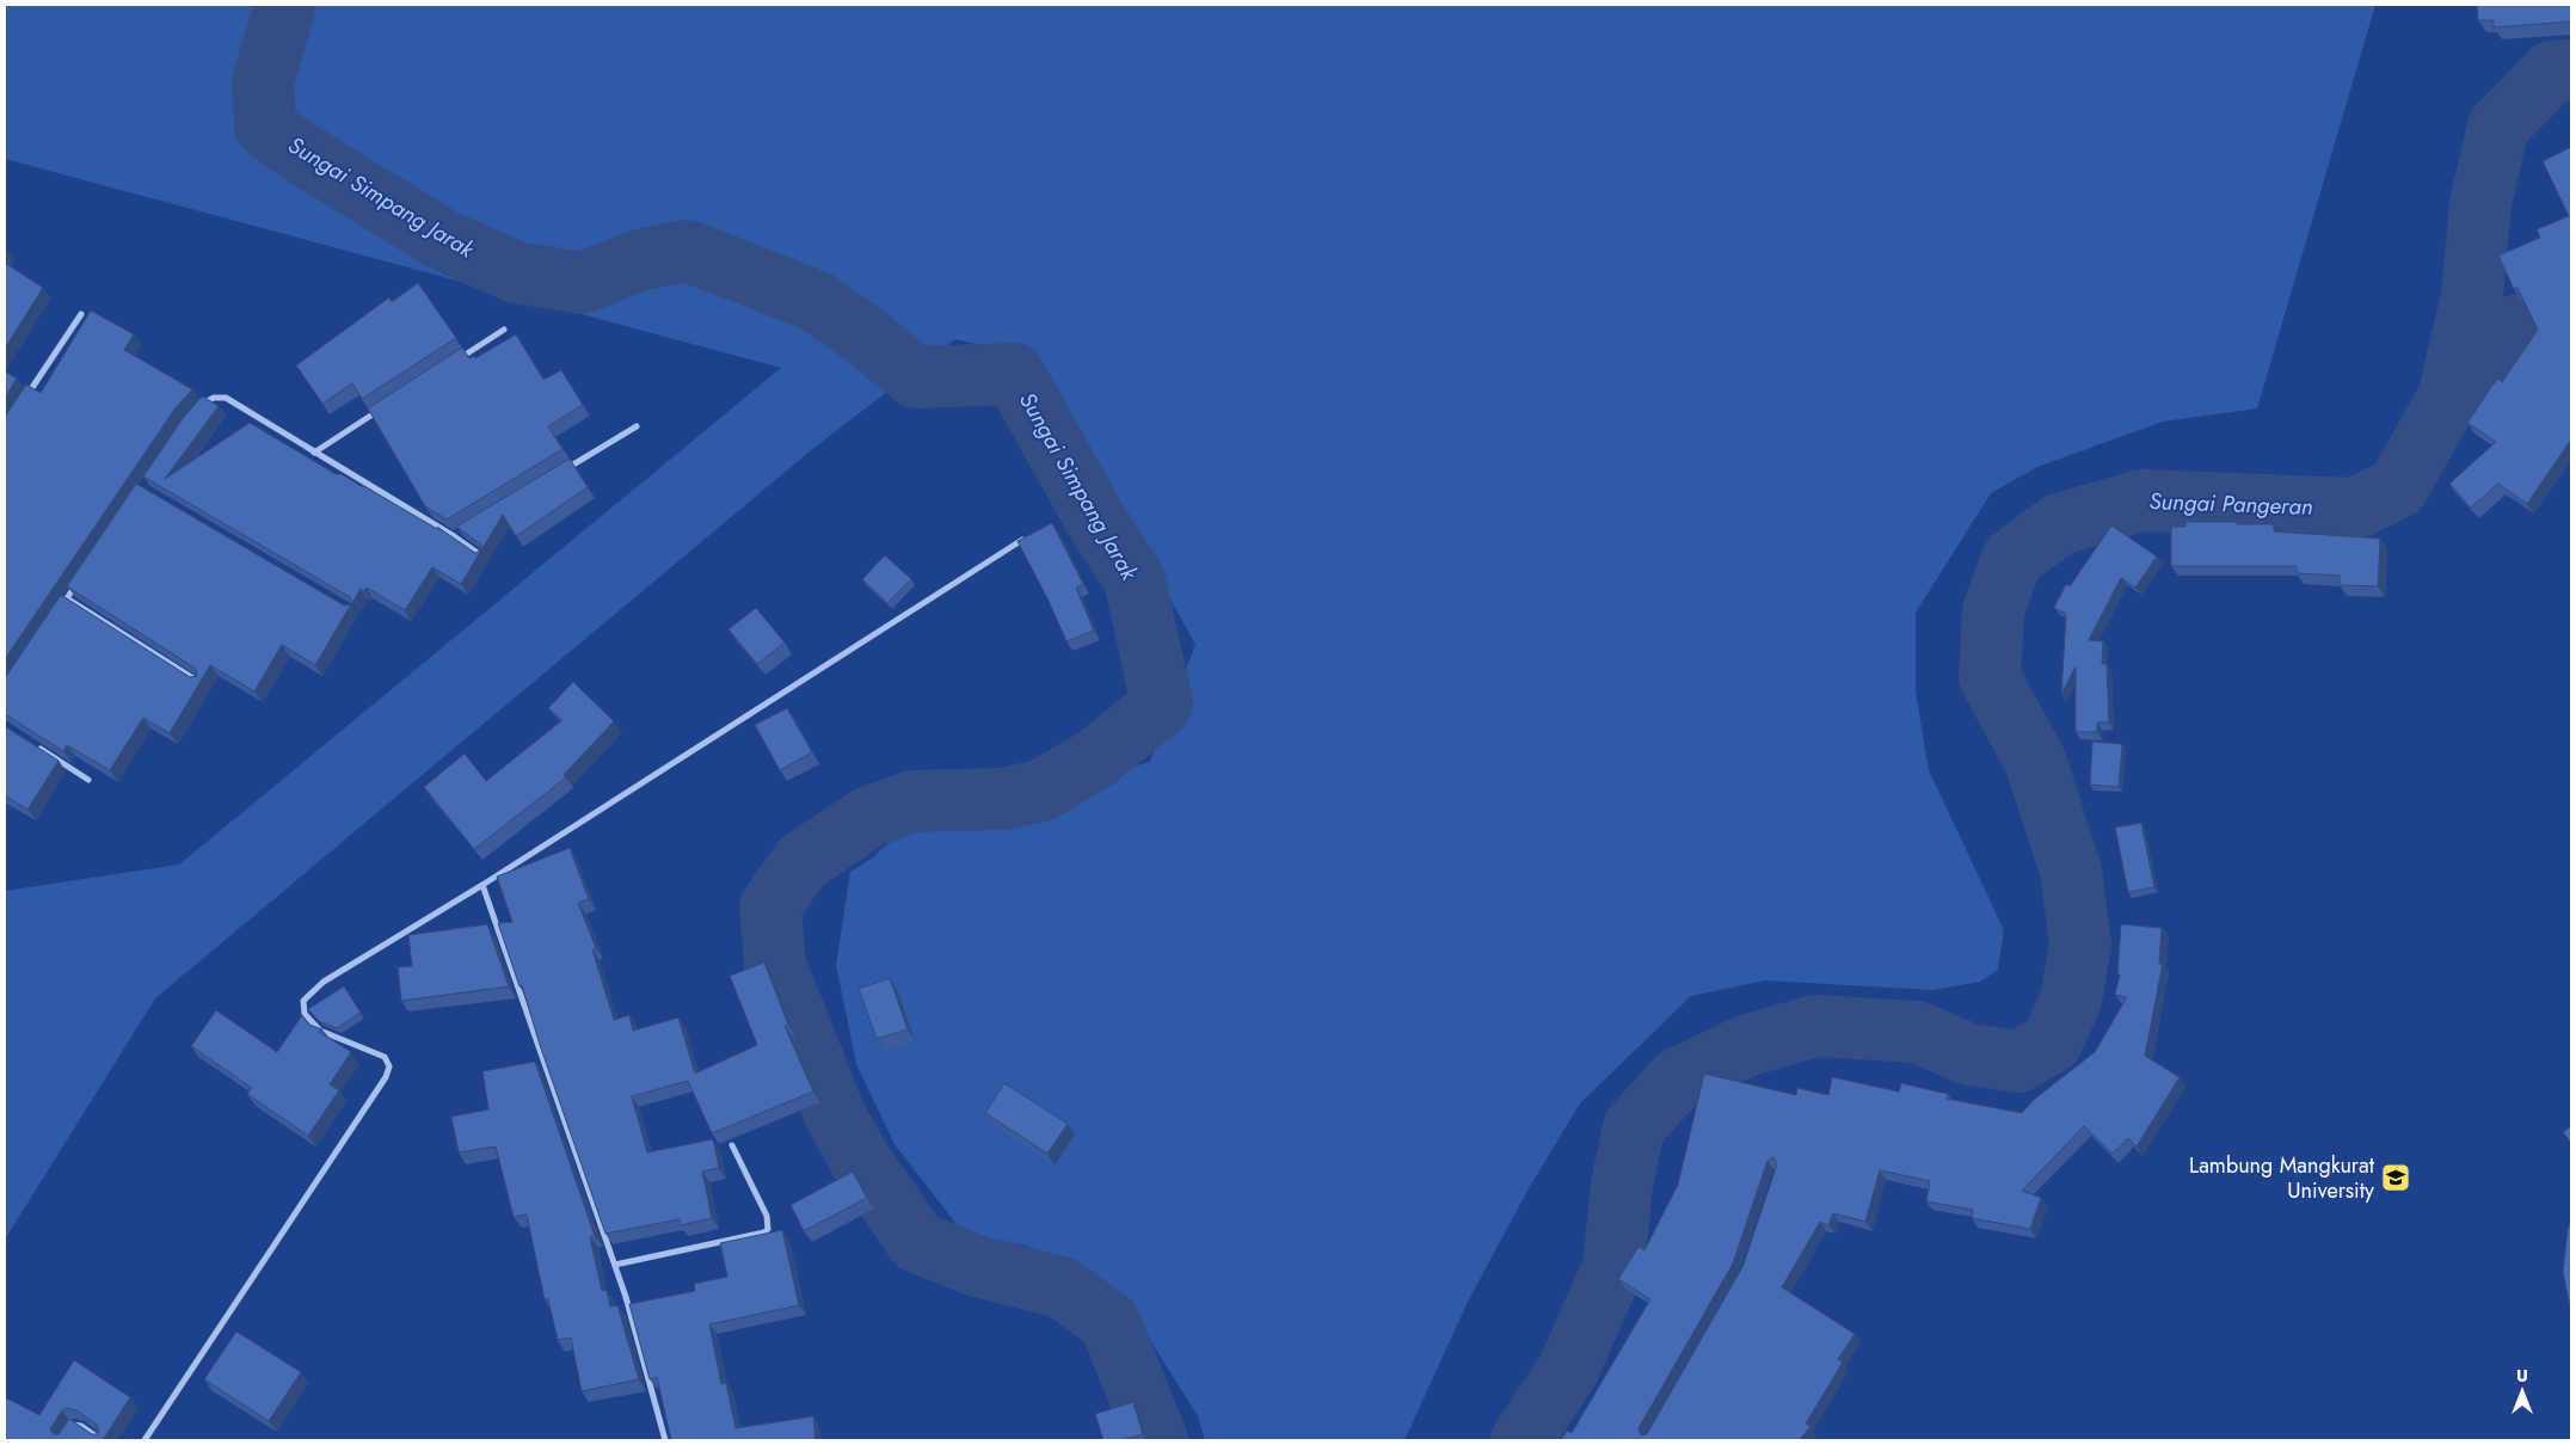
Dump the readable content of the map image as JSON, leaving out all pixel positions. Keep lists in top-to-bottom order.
{
  "water": ["Sungai Simpang Jarak", "Sungai Pangeran"],
  "places": {
    "school or university": ["Lambung Mangkurat University"]
  },
  "north": "top"
}
